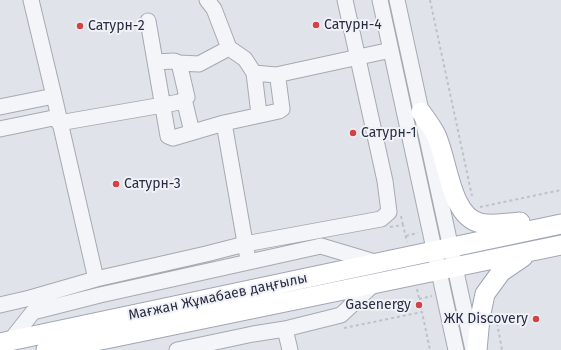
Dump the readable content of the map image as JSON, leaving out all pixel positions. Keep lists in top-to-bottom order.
{
  "streets": {
    "main road": ["Мағжан Жұмабаев даңғылы"]
  },
  "places": [
    "Сатурн-4",
    "Сатурн-2",
    "Сатурн-1",
    "Сатурн-3",
    "Gasenergy",
    "ЖК Discovery"
  ]
}
